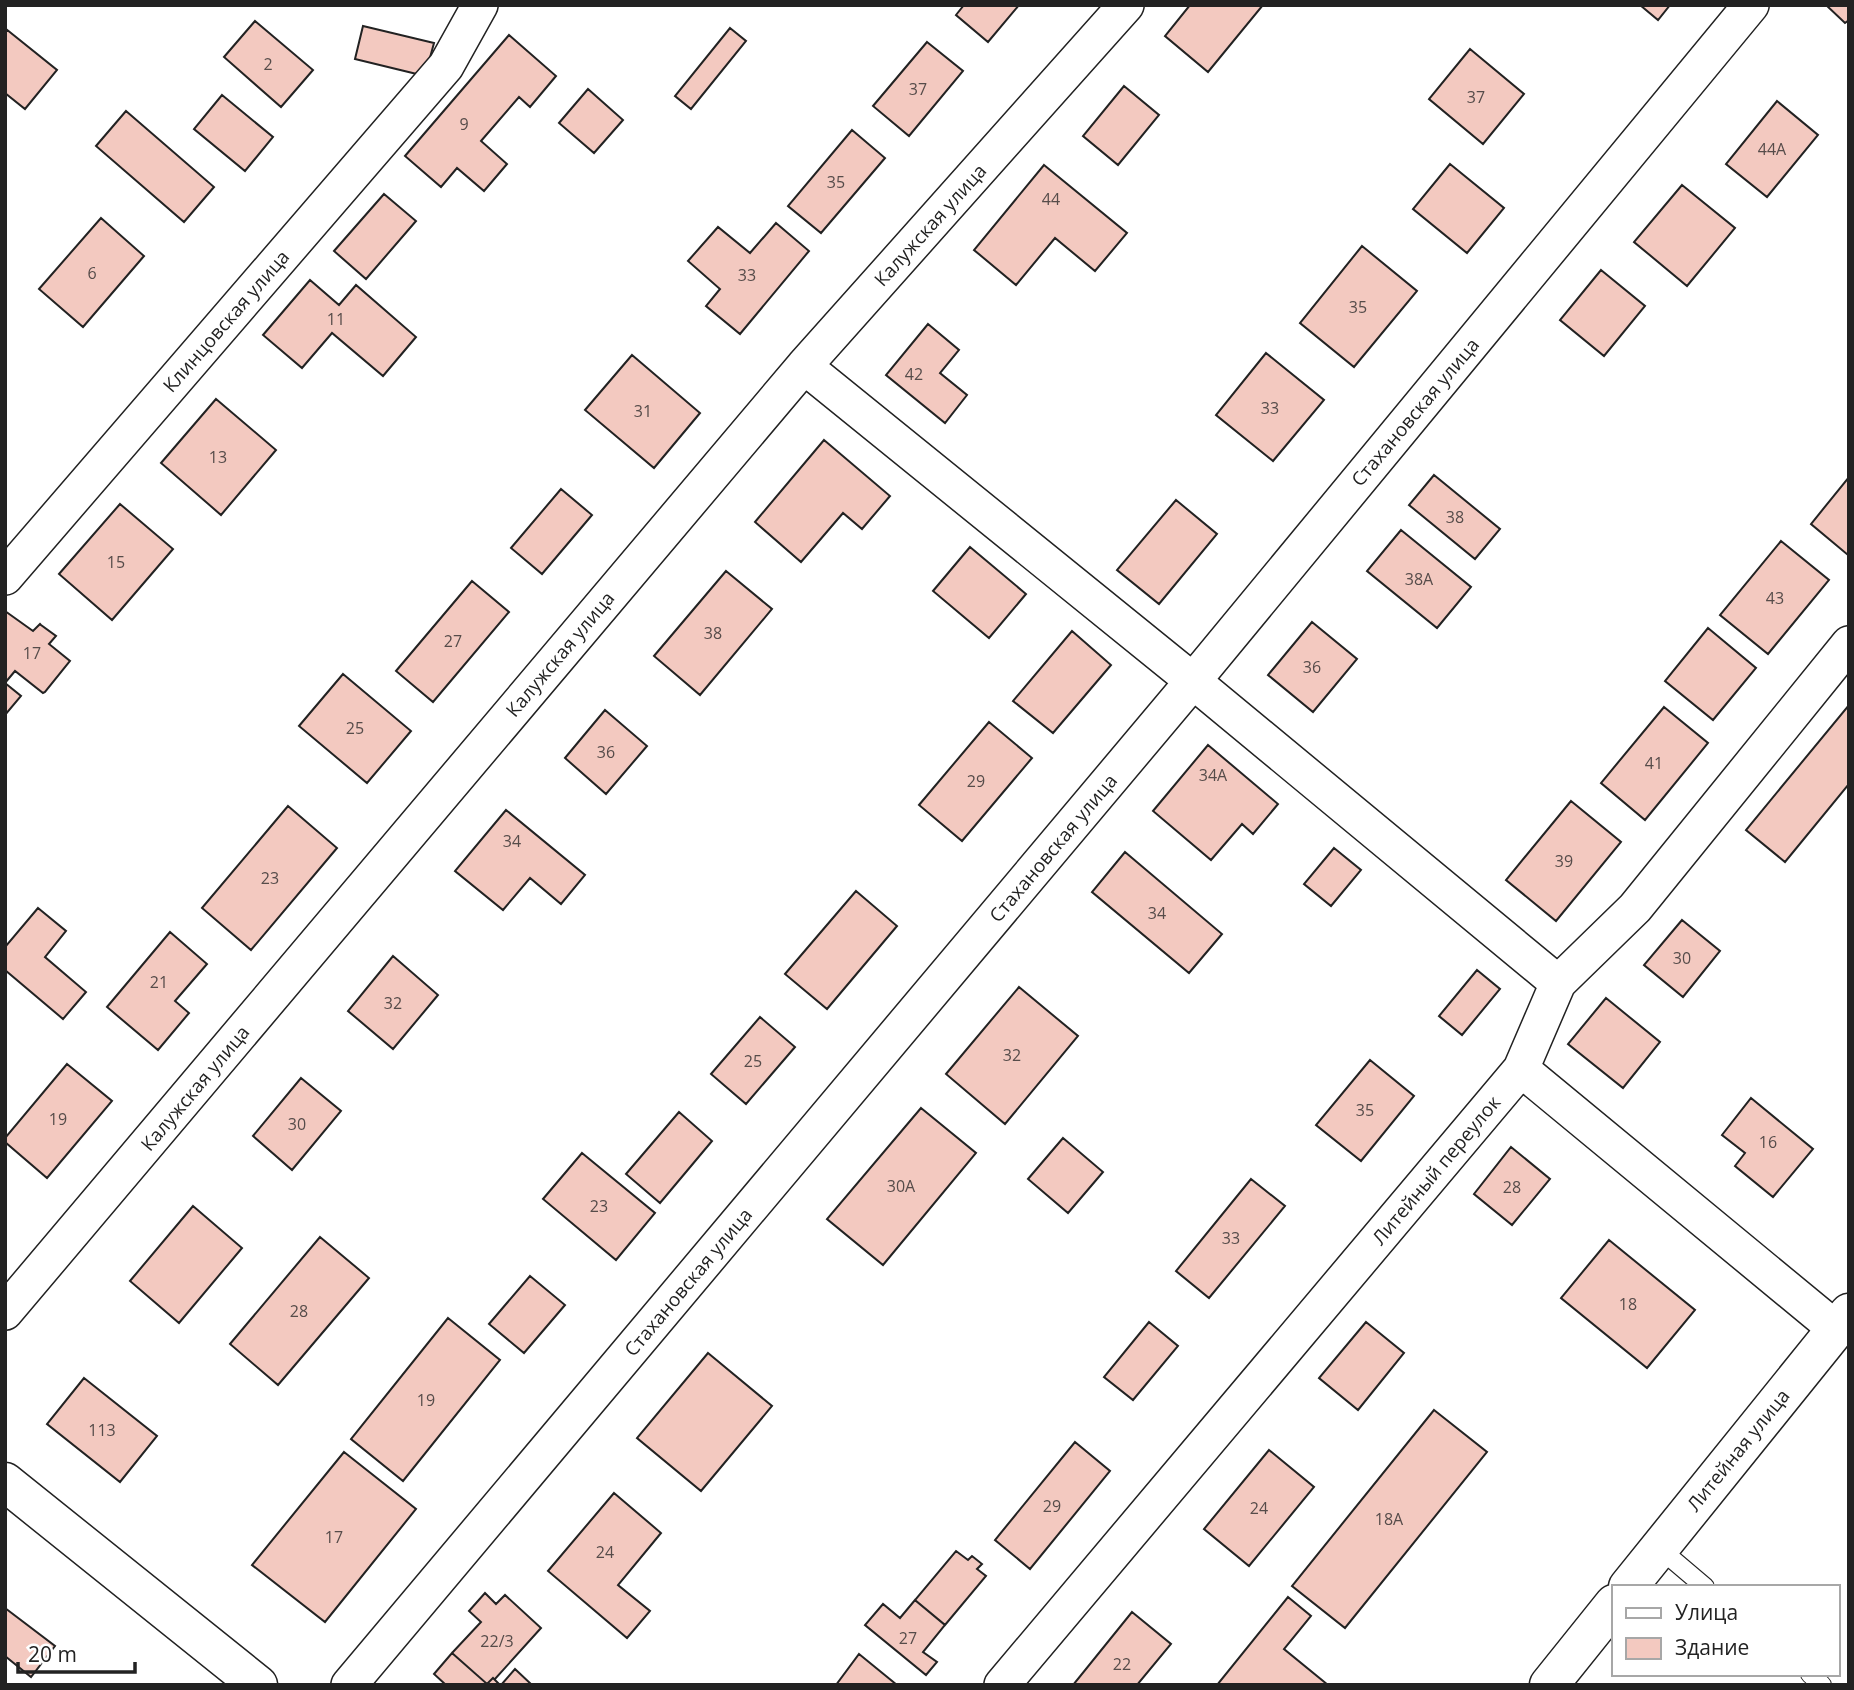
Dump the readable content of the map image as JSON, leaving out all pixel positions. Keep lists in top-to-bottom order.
{
  "streets": {
    "main road": ["Литейная улица"],
    "street": [
      "Калужская улица",
      "Клинцовская улица",
      "Стахановская улица",
      "Литейный переулок"
    ]
  },
  "house_numbers": [
    "2",
    "37",
    "37",
    "9",
    "44А",
    "35",
    "44",
    "6",
    "33",
    "35",
    "11",
    "42",
    "33",
    "31",
    "13",
    "38",
    "15",
    "38А",
    "43",
    "38",
    "27",
    "17",
    "36",
    "25",
    "36",
    "41",
    "34А",
    "29",
    "34",
    "39",
    "23",
    "34",
    "30",
    "21",
    "32",
    "32",
    "25",
    "35",
    "19",
    "30",
    "16",
    "30А",
    "28",
    "23",
    "33",
    "18",
    "28",
    "19",
    "113",
    "29",
    "24",
    "18А",
    "17",
    "24",
    "27",
    "22/3",
    "22"
  ],
  "legend": ["Улица", "Здание"],
  "scale_bar": "20 m"
}
